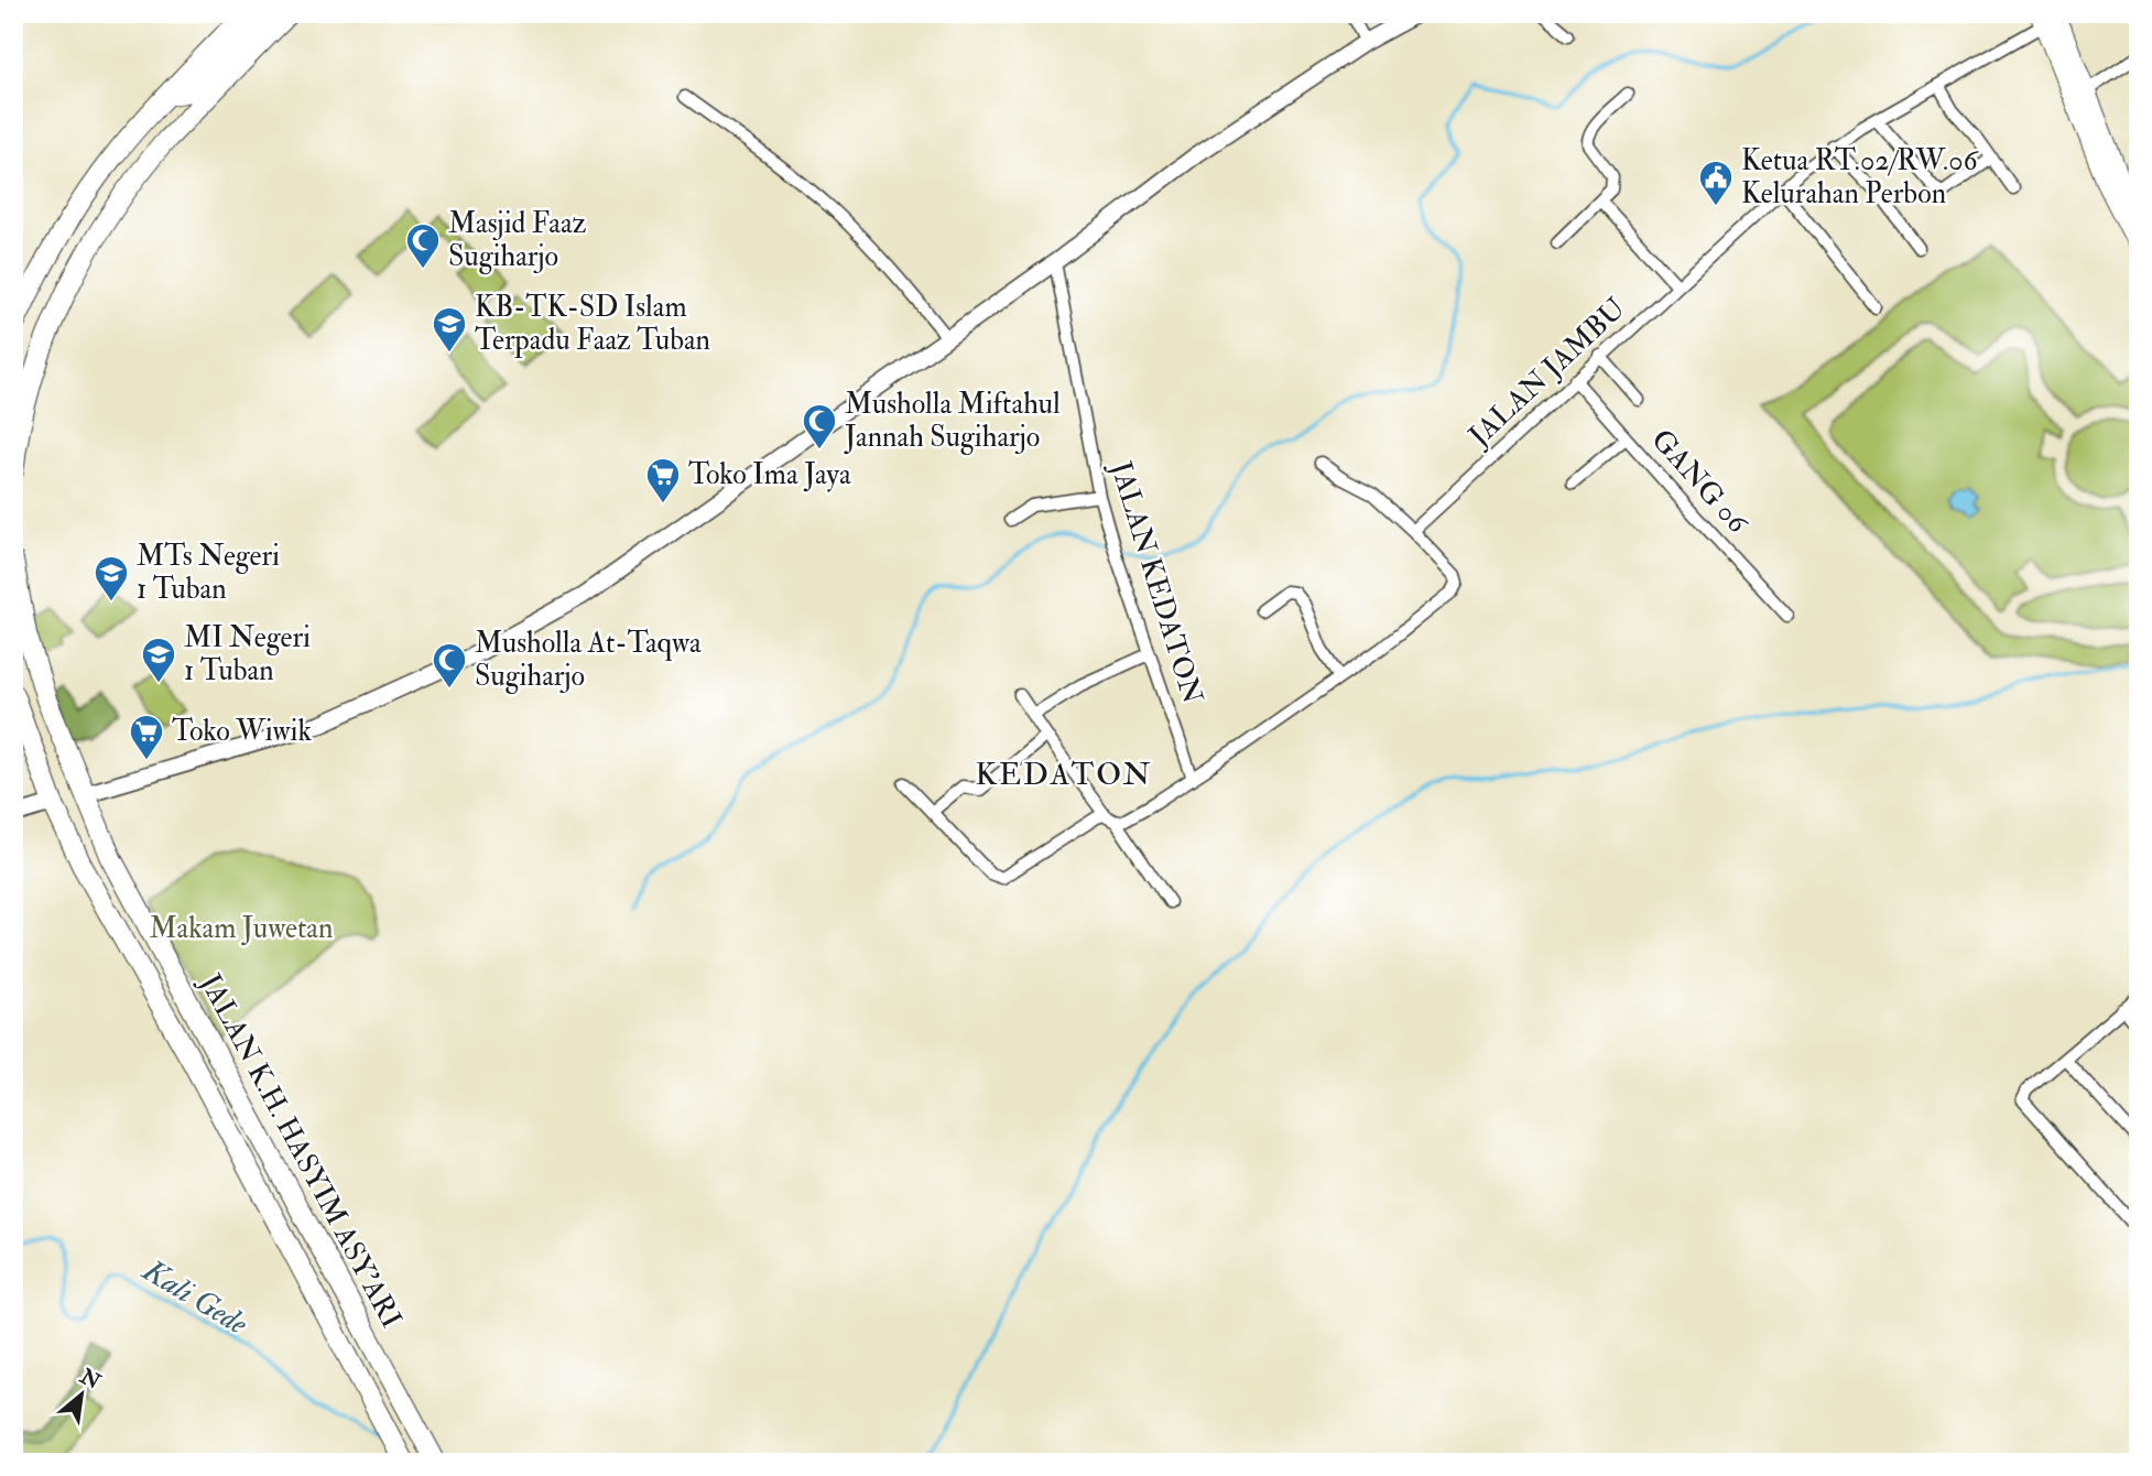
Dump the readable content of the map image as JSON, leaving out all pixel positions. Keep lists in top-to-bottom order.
{
  "streets": {
    "highway": ["JALAN K.H. HASYIM ASY'ARI"],
    "street": ["JALAN JAMBU", "GANG 06", "JALAN KEDATON"]
  },
  "crossings": [
    ["JALAN JAMBU", "GANG 06"]
  ],
  "districts": ["KEDATON"],
  "water": ["Kali Gede"],
  "parks": ["Makam Juwetan"],
  "places": {
    "public building": ["Ketua RT.02/RW.06 Kelurahan Perbon"],
    "mosque": ["Masjid Faaz Sugiharjo", "Musholla Miftahul Jannah Sugiharjo", "Musholla At-Taqwa Sugiharjo"],
    "school or university": ["KB-TK-SD Islam Terpadu Faaz Tuban", "MTs Negeri 1 Tuban", "MI Negeri 1 Tuban"],
    "supermarket": ["Toko Ima Jaya", "Toko Wiwik"]
  },
  "north": "top right"
}
